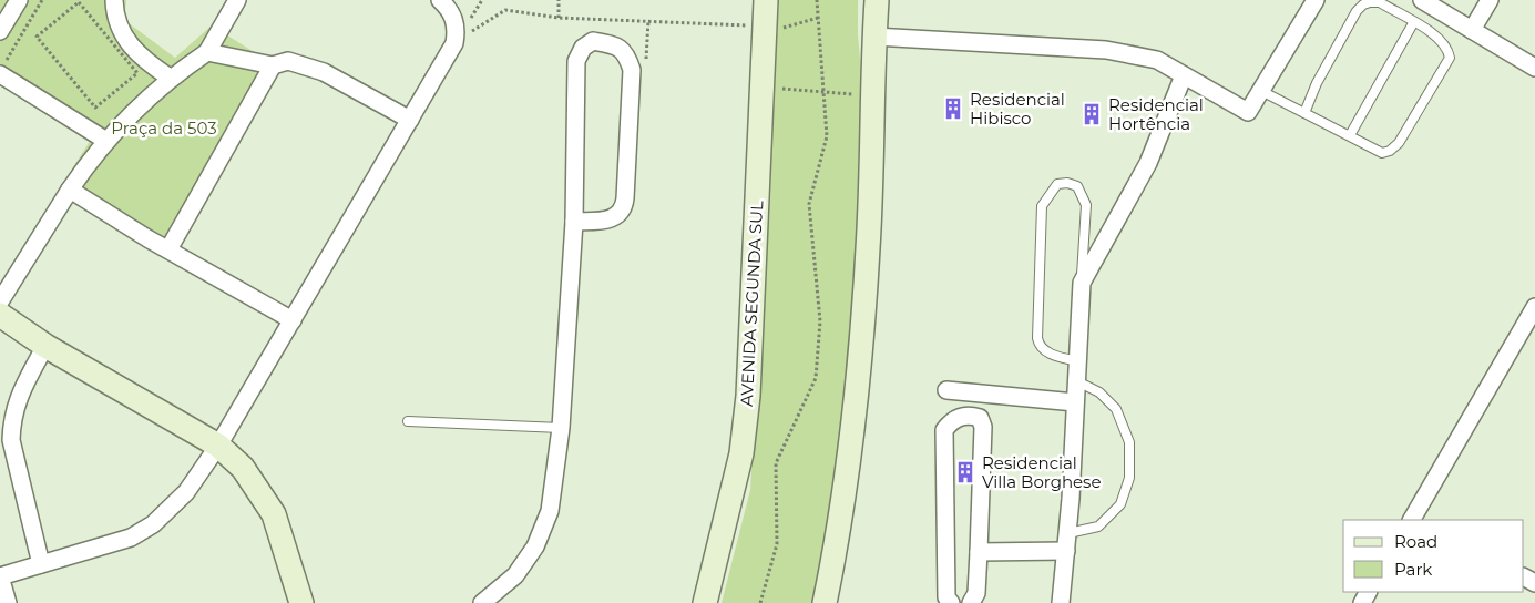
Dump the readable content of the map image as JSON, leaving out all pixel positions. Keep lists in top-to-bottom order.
{
  "streets": {
    "main road": ["AVENIDA SEGUNDA SUL"]
  },
  "parks": ["Praça da 503"],
  "places": {
    "building": ["Residencial Hibisco", "Residencial Hortência", "Residencial Villa Borghese"]
  },
  "legend": ["Road", "Park"]
}
